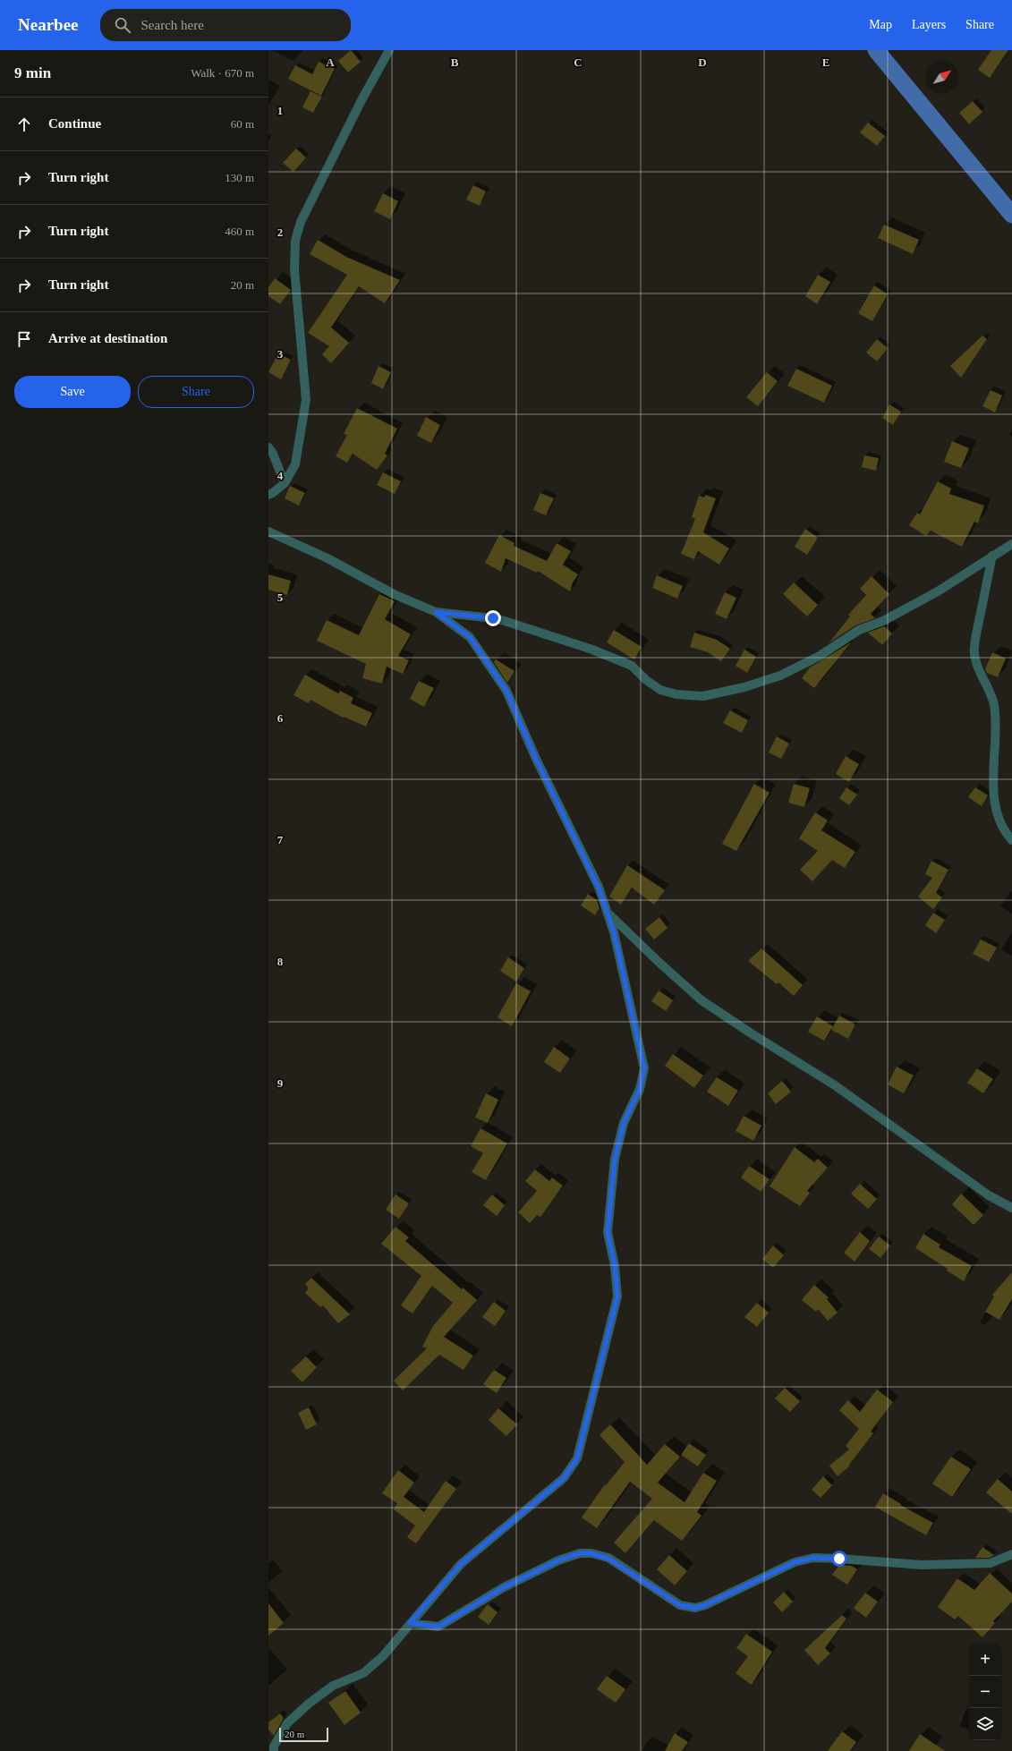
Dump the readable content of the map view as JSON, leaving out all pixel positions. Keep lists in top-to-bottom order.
{
  "scale_bar": "20 m",
  "north": "top right",
  "page": {
    "header": "Nearbee",
    "search": "Search here",
    "nav": ["Map", "Layers", "Share"],
    "heading": ["9 min", "Walk · 670 m"],
    "list": [
      ["Continue", "60 m"],
      ["Turn right", "130 m"],
      ["Turn right", "460 m"],
      ["Turn right", "20 m"],
      "Arrive at destination"
    ],
    "buttons": ["Save", "Share"],
    "map_buttons": ["+", "−"],
    "scale": "20 m"
  },
  "grid": {
    "columns": [
      "A",
      "B",
      "C",
      "D",
      "E"
    ],
    "rows": [
      "1",
      "2",
      "3",
      "4",
      "5",
      "6",
      "7",
      "8",
      "9"
    ]
  }
}
